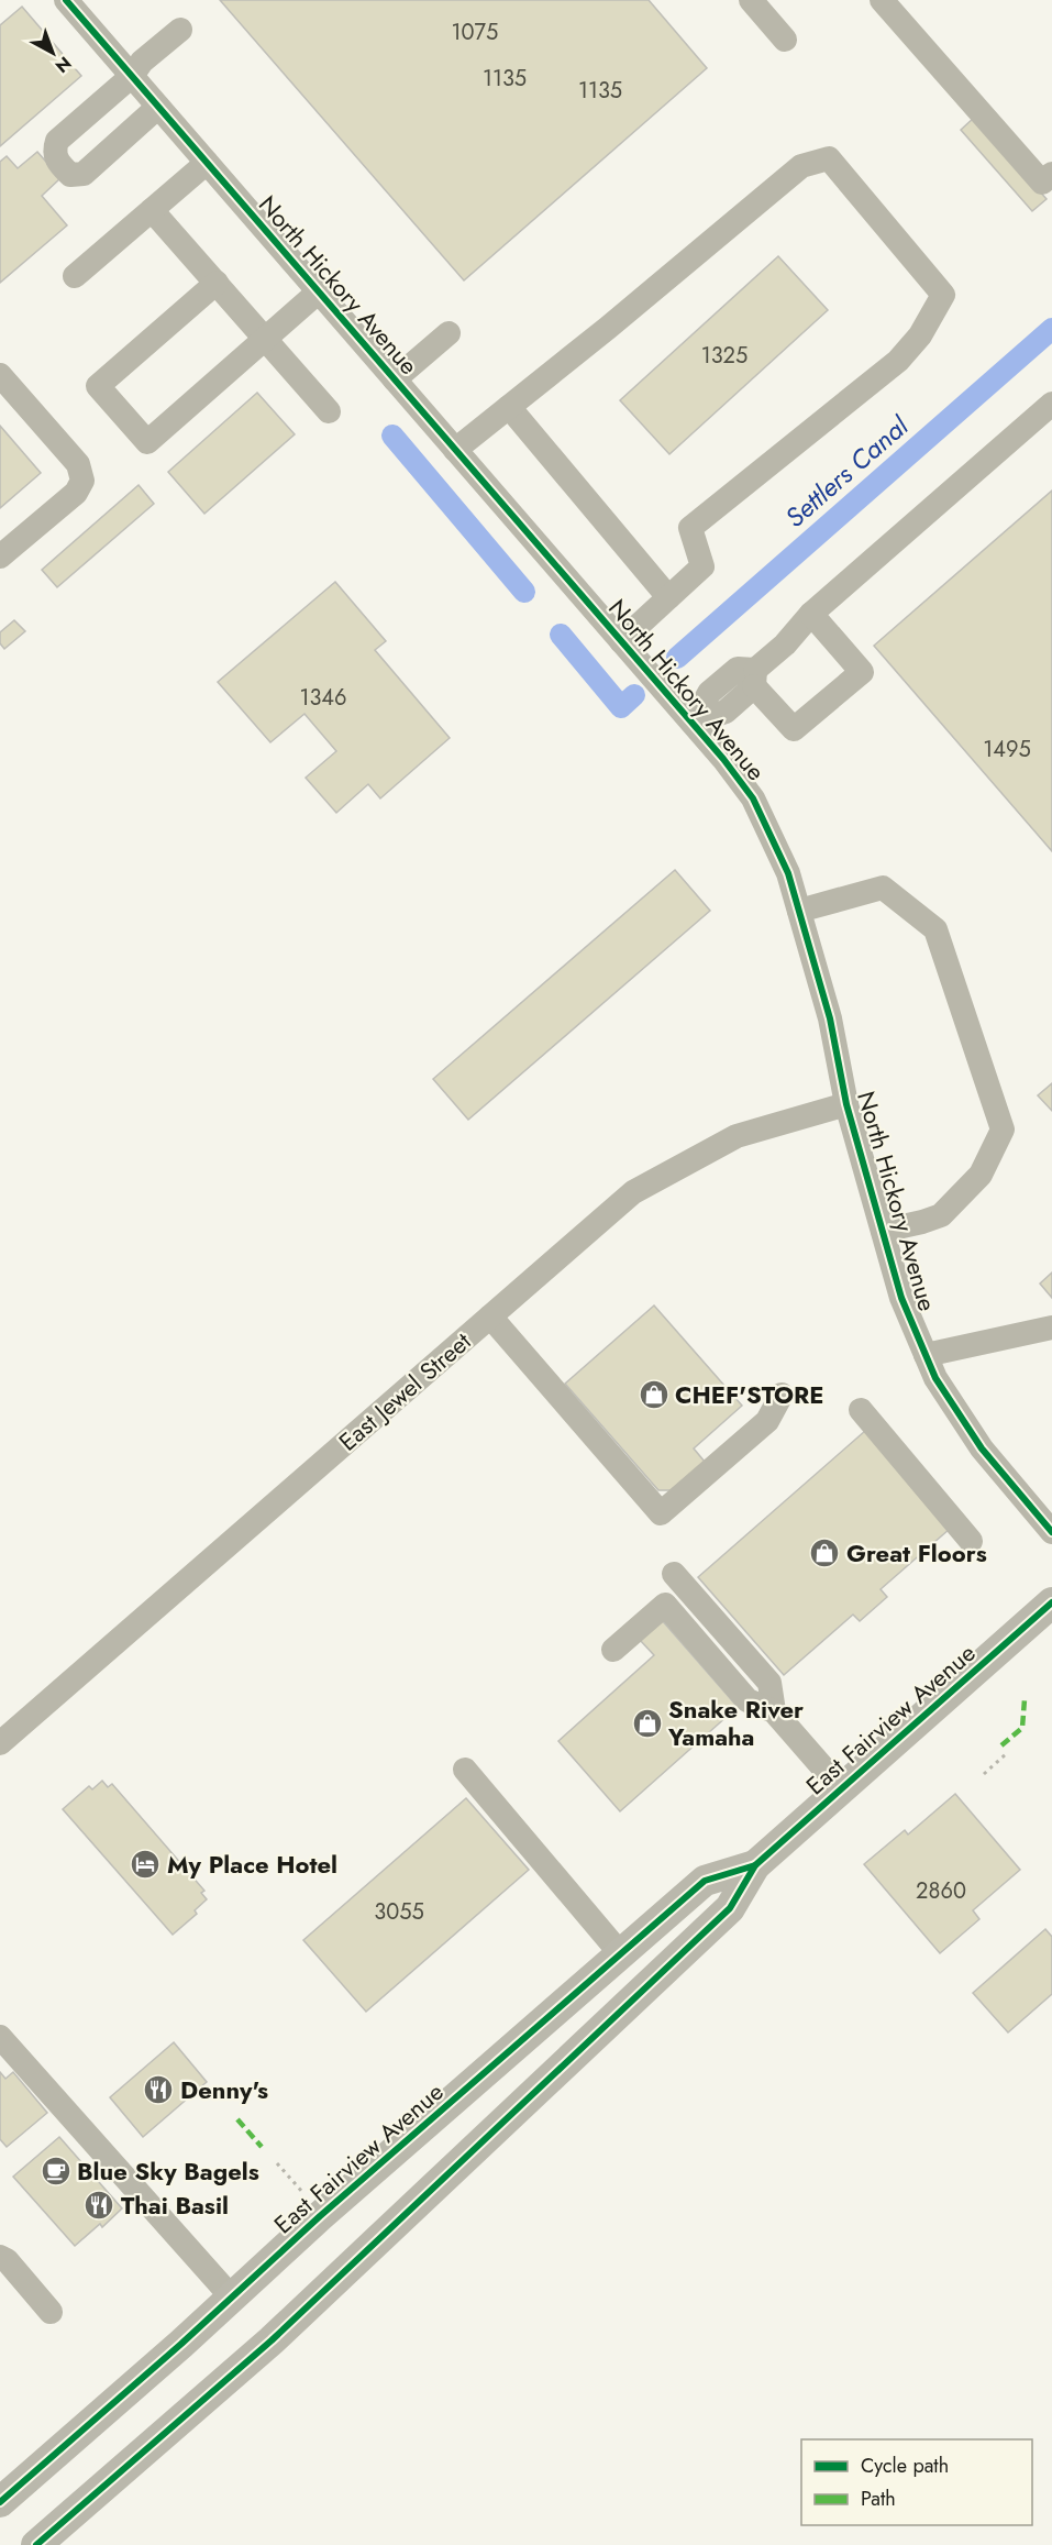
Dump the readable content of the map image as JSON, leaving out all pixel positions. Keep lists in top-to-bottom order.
{
  "streets": {
    "main road": ["East Fairview Avenue"],
    "street": ["North Hickory Avenue", "East Jewel Street"]
  },
  "crossings": [
    ["North Hickory Avenue", "East Jewel Street"]
  ],
  "water": ["Settlers Canal"],
  "places": {
    "shop": ["CHEF'STORE", "Great Floors", "Snake River Yamaha"],
    "hotel": ["My Place Hotel"],
    "restaurant": ["Denny's", "Thai Basil"],
    "cafe": ["Blue Sky Bagels"]
  },
  "house_numbers": [
    "1075",
    "1135",
    "1135",
    "1325",
    "1346",
    "1495",
    "2860",
    "3055"
  ],
  "legend": ["Cycle path", "Path"],
  "north": "bottom right"
}
